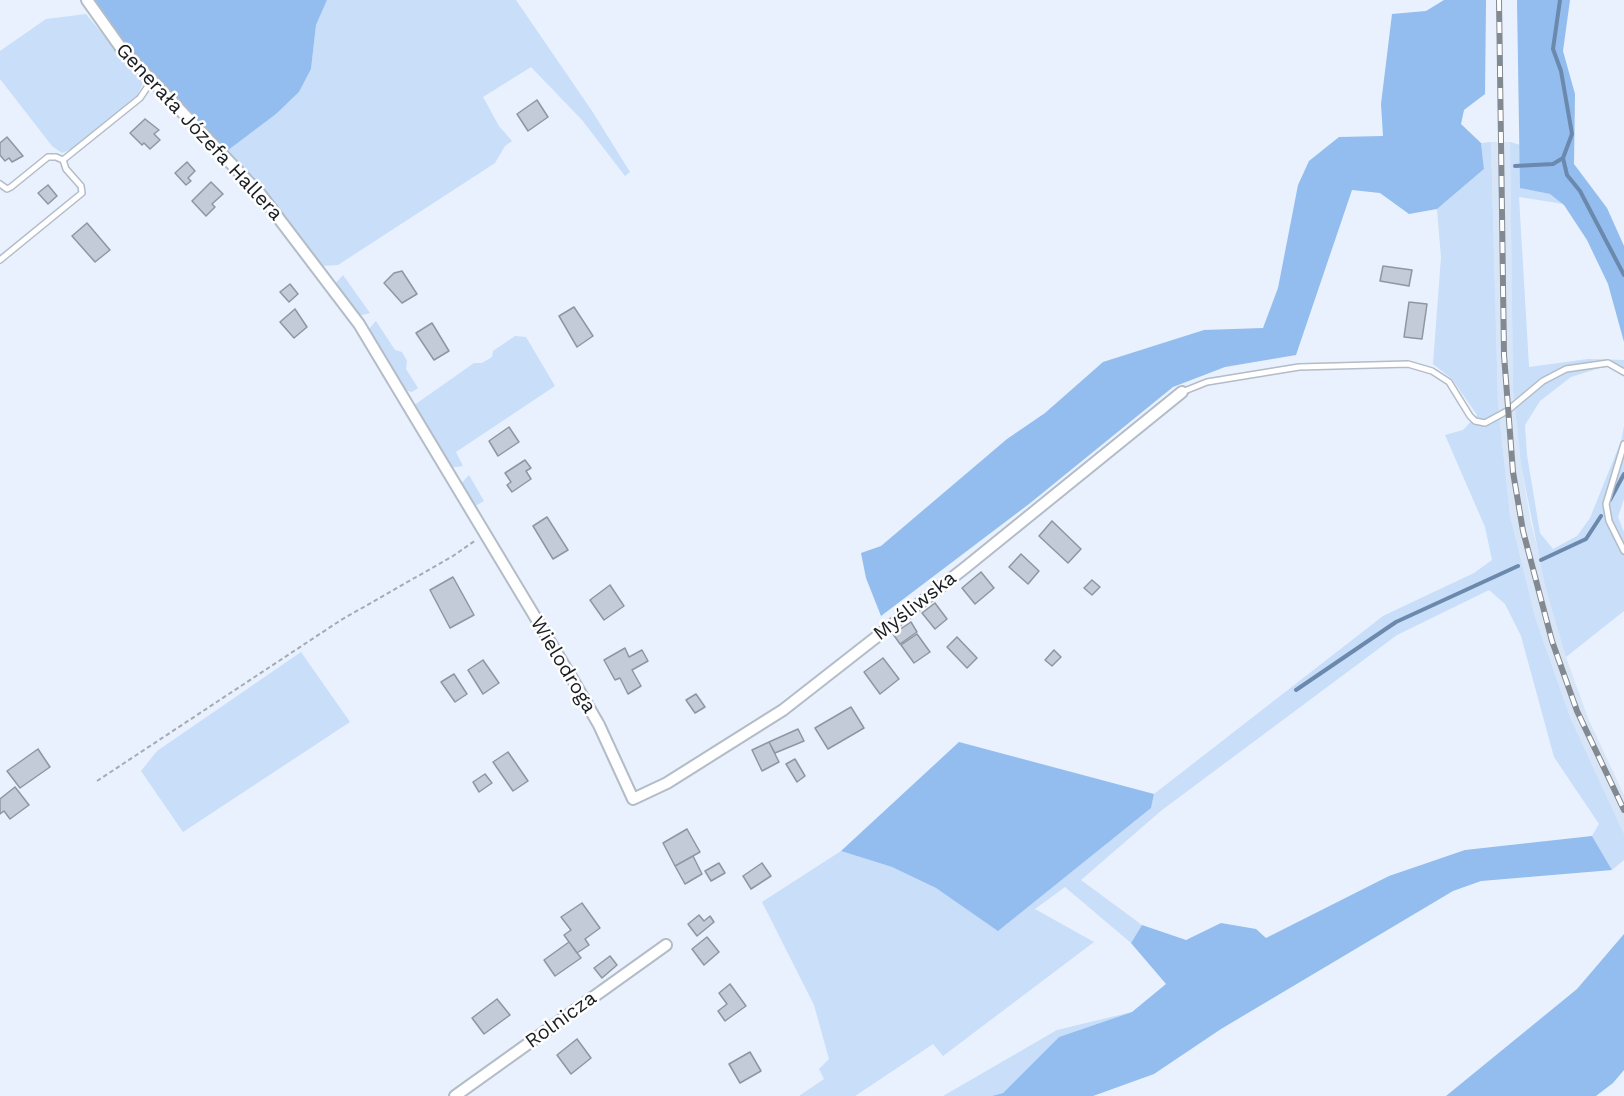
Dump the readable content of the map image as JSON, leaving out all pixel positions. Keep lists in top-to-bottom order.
{
  "streets": {
    "street": [
      "Generała Józefa Hallera",
      "Myśliwska",
      "Wielodroga",
      "Rolnicza"
    ]
  },
  "crossings": [
    ["Generała Józefa Hallera", "Wielodroga"],
    ["Myśliwska", "Wielodroga"]
  ]
}
